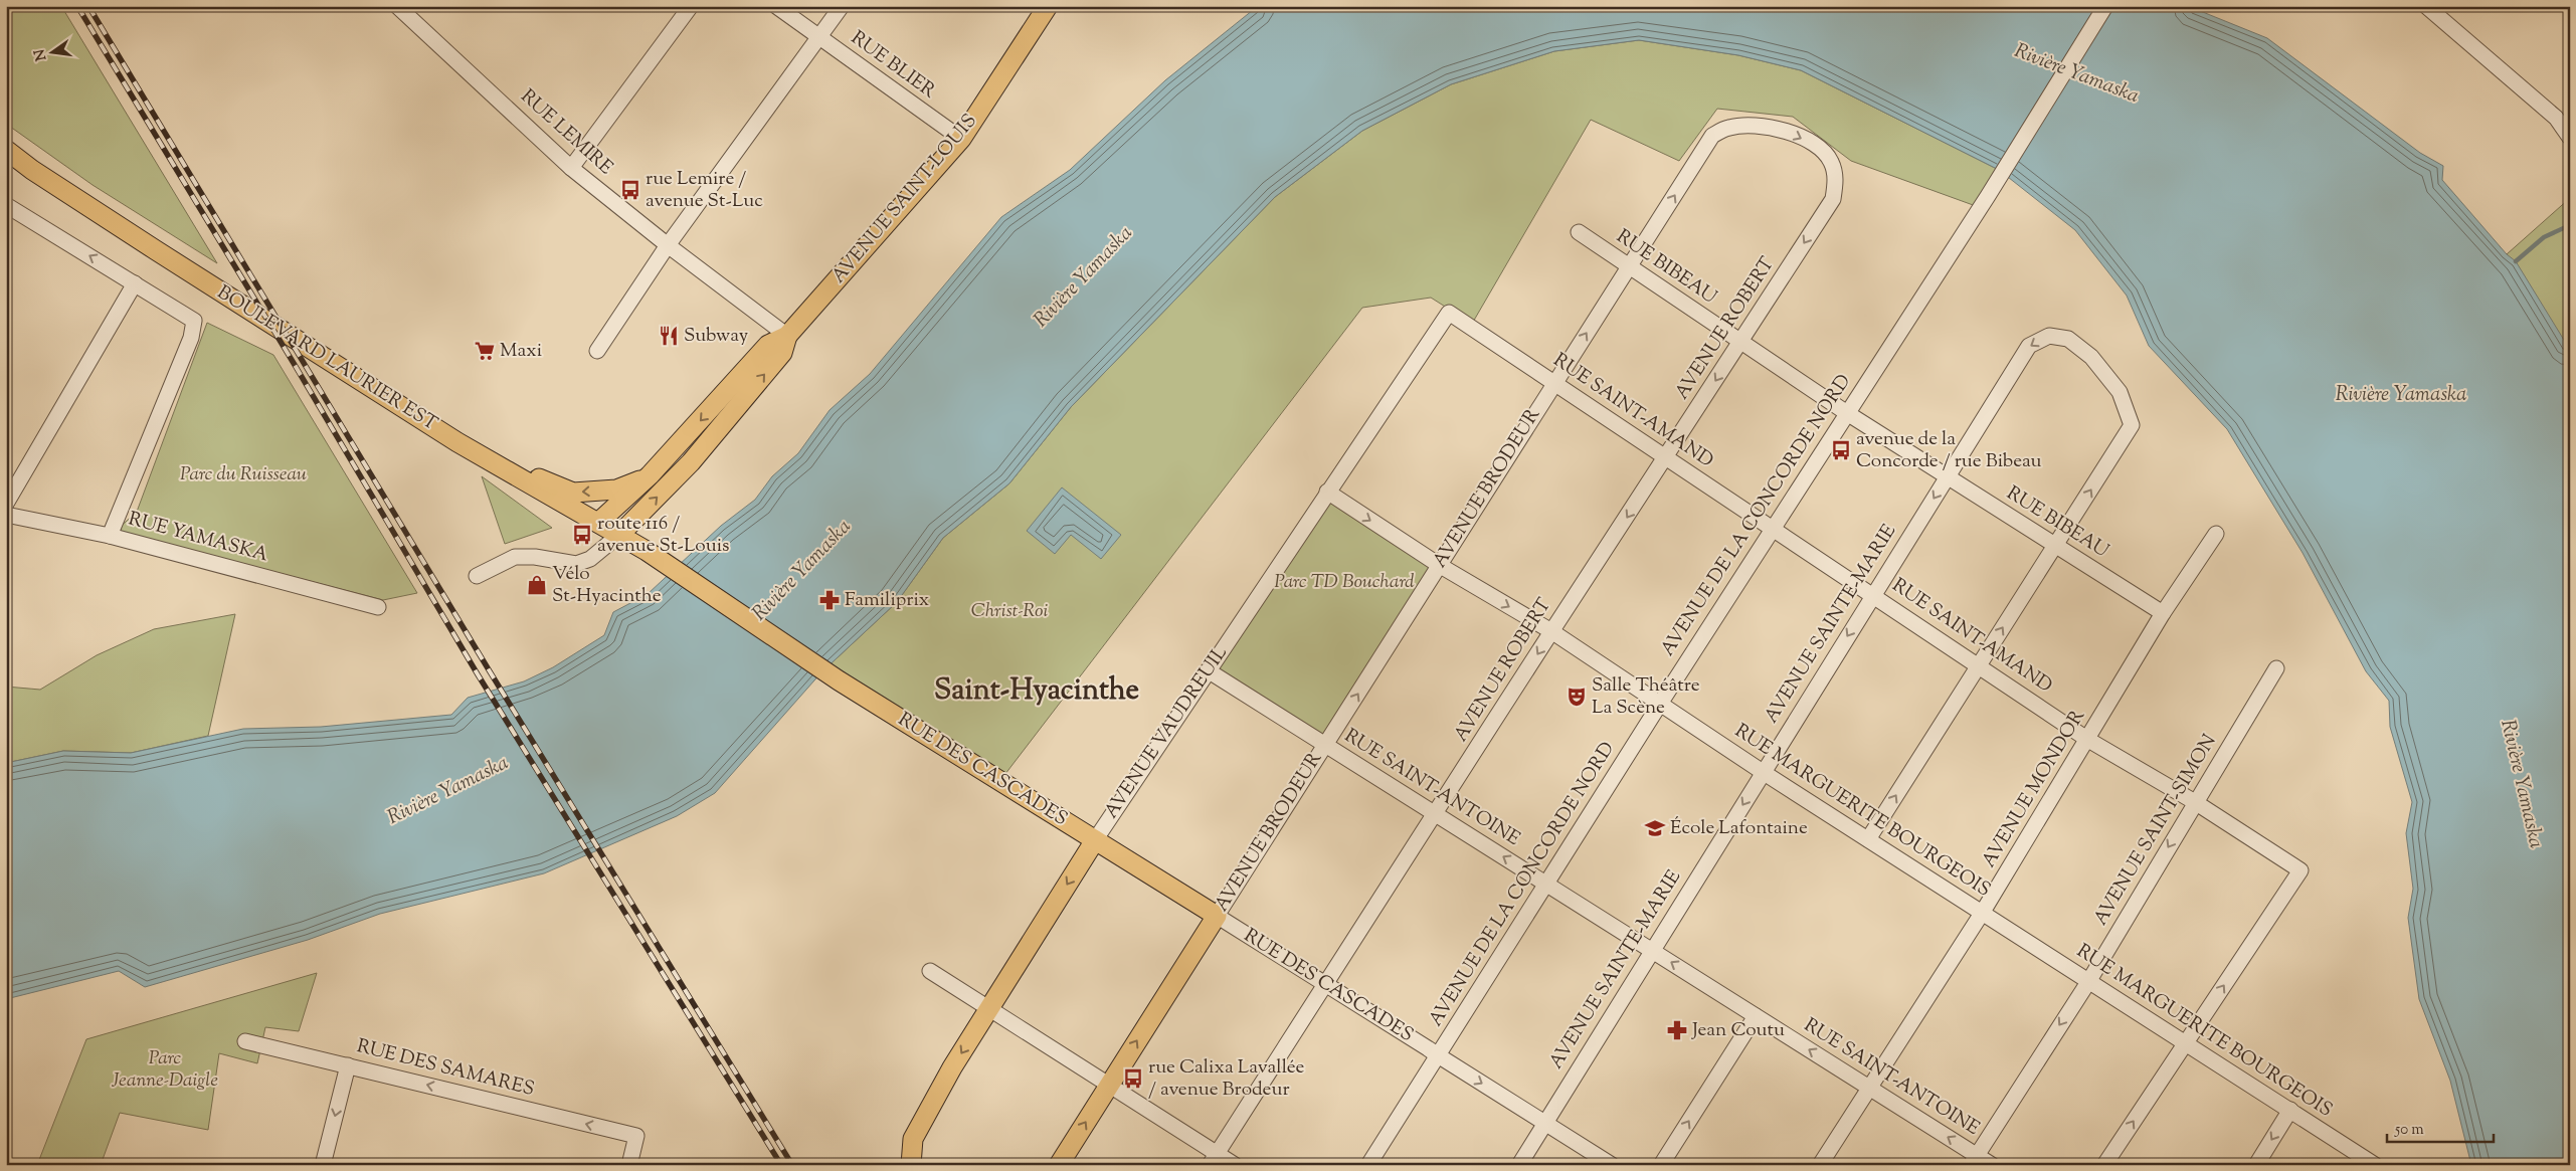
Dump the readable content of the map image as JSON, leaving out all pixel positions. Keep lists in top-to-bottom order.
{
  "streets": {
    "main road": [
      "AVENUE SAINT-LOUIS",
      "BOULEVARD LAURIER EST",
      "AVENUE BRODEUR",
      "AVENUE VAUDREUIL",
      "RUE DES CASCADES"
    ],
    "street": [
      "RUE BLIER",
      "RUE LEMIRE",
      "RUE BIBEAU",
      "AVENUE ROBERT",
      "RUE SAINT-AMAND",
      "AVENUE DE LA CONCORDE NORD",
      "RUE YAMASKA",
      "AVENUE SAINTE-MARIE",
      "RUE SAINT-ANTOINE",
      "AVENUE MONDOR",
      "RUE MARGUERITE BOURGEOIS",
      "AVENUE SAINT-SIMON",
      "RUE DES SAMARES"
    ]
  },
  "crossings": [
    ["RUE BLIER", "AVENUE SAINT-LOUIS"],
    ["RUE LEMIRE", "AVENUE SAINT-LOUIS"],
    ["AVENUE SAINT-LOUIS", "BOULEVARD LAURIER EST"],
    ["RUE BIBEAU", "AVENUE ROBERT"],
    ["RUE BIBEAU", "AVENUE BRODEUR"],
    ["RUE BIBEAU", "AVENUE DE LA CONCORDE NORD"],
    ["RUE BIBEAU", "AVENUE SAINTE-MARIE"],
    ["RUE BIBEAU", "AVENUE MONDOR"],
    ["AVENUE ROBERT", "RUE SAINT-AMAND"],
    ["AVENUE ROBERT", "AVENUE BRODEUR"],
    ["AVENUE ROBERT", "RUE DES CASCADES"],
    ["AVENUE ROBERT", "RUE SAINT-ANTOINE"],
    ["AVENUE ROBERT", "RUE MARGUERITE BOURGEOIS"],
    ["BOULEVARD LAURIER EST", "RUE DES CASCADES"],
    ["RUE SAINT-AMAND", "AVENUE BRODEUR"],
    ["RUE SAINT-AMAND", "AVENUE DE LA CONCORDE NORD"],
    ["RUE SAINT-AMAND", "AVENUE SAINTE-MARIE"],
    ["RUE SAINT-AMAND", "AVENUE VAUDREUIL"],
    ["RUE SAINT-AMAND", "AVENUE MONDOR"],
    ["RUE SAINT-AMAND", "RUE MARGUERITE BOURGEOIS"],
    ["RUE SAINT-AMAND", "AVENUE SAINT-SIMON"],
    ["AVENUE BRODEUR", "RUE DES CASCADES"],
    ["AVENUE BRODEUR", "RUE SAINT-ANTOINE"],
    ["AVENUE BRODEUR", "RUE MARGUERITE BOURGEOIS"],
    ["AVENUE DE LA CONCORDE NORD", "RUE DES CASCADES"],
    ["AVENUE DE LA CONCORDE NORD", "RUE SAINT-ANTOINE"],
    ["AVENUE DE LA CONCORDE NORD", "RUE MARGUERITE BOURGEOIS"],
    ["AVENUE SAINTE-MARIE", "RUE DES CASCADES"],
    ["AVENUE SAINTE-MARIE", "RUE SAINT-ANTOINE"],
    ["AVENUE SAINTE-MARIE", "RUE MARGUERITE BOURGEOIS"],
    ["AVENUE VAUDREUIL", "RUE DES CASCADES"],
    ["AVENUE VAUDREUIL", "RUE SAINT-ANTOINE"],
    ["AVENUE VAUDREUIL", "RUE MARGUERITE BOURGEOIS"],
    ["RUE SAINT-ANTOINE", "AVENUE MONDOR"],
    ["RUE SAINT-ANTOINE", "AVENUE SAINT-SIMON"],
    ["AVENUE MONDOR", "RUE MARGUERITE BOURGEOIS"],
    ["RUE MARGUERITE BOURGEOIS", "AVENUE SAINT-SIMON"]
  ],
  "one_way": [
    "AVENUE ROBERT",
    "AVENUE BRODEUR",
    "AVENUE VAUDREUIL",
    "RUE SAINT-ANTOINE",
    "RUE DES SAMARES"
  ],
  "districts": ["Saint-Hyacinthe"],
  "water": ["Rivière Yamaska"],
  "parks": [
    "Parc du Ruisseau",
    "Parc TD Bouchard",
    "Christ-Roi",
    "Parc Jeanne-Daigle"
  ],
  "places": {
    "bus stop": [
      "rue Lemire / avenue St-Luc",
      "avenue de la Concorde / rue Bibeau",
      "route 116 / avenue St-Louis",
      "rue Calixa Lavallée / avenue Brodeur"
    ],
    "restaurant": ["Subway"],
    "supermarket": ["Maxi"],
    "shop": ["Vélo St-Hyacinthe"],
    "pharmacy": ["Familiprix", "Jean Coutu"],
    "theatre": ["Salle Théâtre La Scène"],
    "school or university": ["École Lafontaine"]
  },
  "scale_bar": "50 m",
  "north": "left"
}
